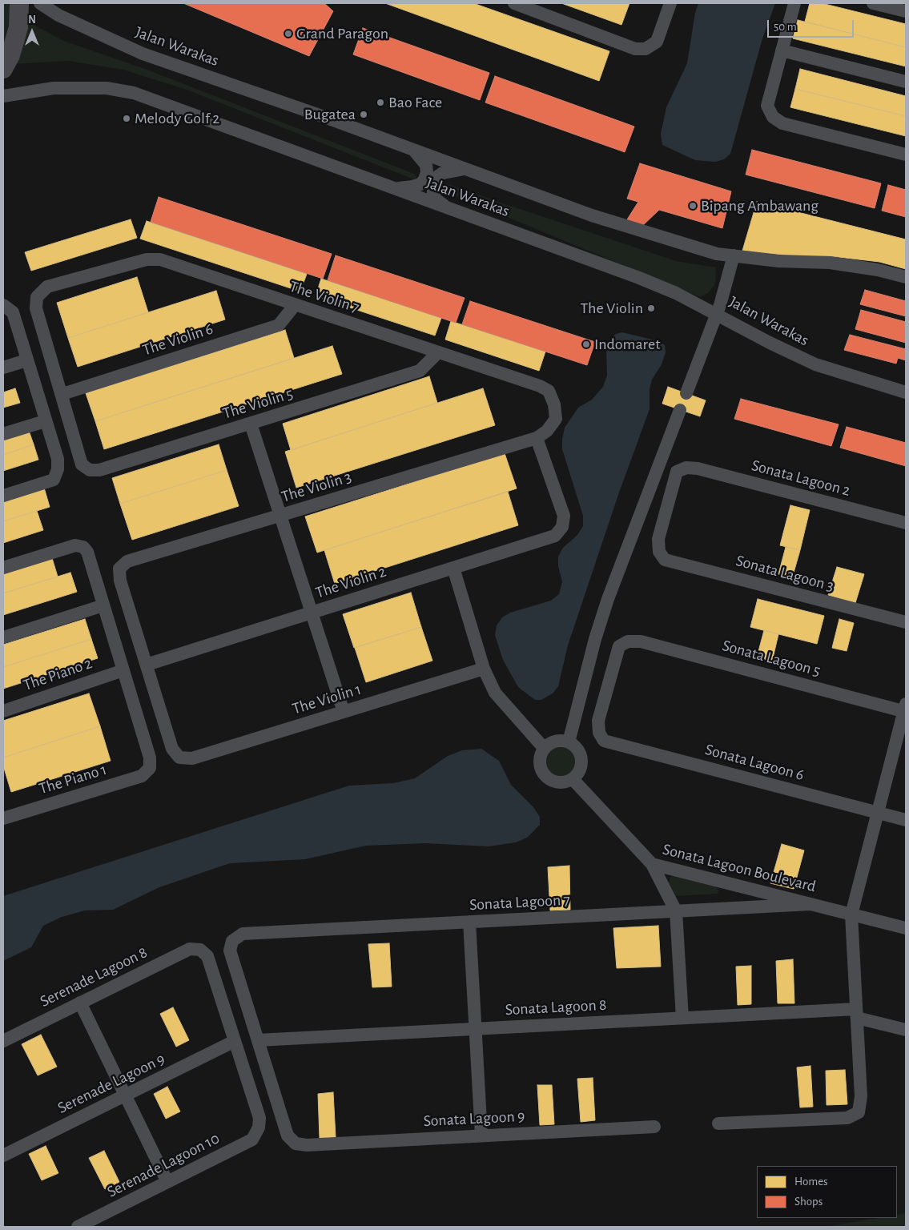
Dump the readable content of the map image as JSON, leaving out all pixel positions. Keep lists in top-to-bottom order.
{
  "streets": {
    "street": [
      "Jalan Warakas",
      "The Violin 7",
      "The Violin 6",
      "The Violin 5",
      "Sonata Lagoon 2",
      "The Violin 3",
      "Sonata Lagoon 3",
      "The Violin 2",
      "Sonata Lagoon 5",
      "The Piano 2",
      "The Violin 1",
      "Sonata Lagoon 6",
      "The Piano 1",
      "Sonata Lagoon Boulevard",
      "Sonata Lagoon 7",
      "Serenade Lagoon 8",
      "Sonata Lagoon 8",
      "Serenade Lagoon 9",
      "Sonata Lagoon 9",
      "Serenade Lagoon 10"
    ]
  },
  "crossings": [
    ["The Violin 7", "The Violin 6"],
    ["The Violin 7", "The Violin 5"],
    ["The Violin 7", "The Violin 3"],
    ["The Violin 7", "The Violin 2"],
    ["The Violin 6", "The Violin 5"],
    ["Sonata Lagoon 2", "Sonata Lagoon 3"],
    ["The Violin 3", "The Violin 2"],
    ["The Violin 3", "The Violin 1"],
    ["The Violin 2", "The Violin 1"],
    ["Sonata Lagoon 5", "Sonata Lagoon 6"],
    ["The Piano 2", "The Piano 1"],
    ["Sonata Lagoon Boulevard", "Sonata Lagoon 7"],
    ["Sonata Lagoon 7", "Sonata Lagoon 8"],
    ["Sonata Lagoon 7", "Sonata Lagoon 9"],
    ["Serenade Lagoon 8", "Serenade Lagoon 9"],
    ["Serenade Lagoon 8", "Serenade Lagoon 10"],
    ["Sonata Lagoon 8", "Sonata Lagoon 9"],
    ["Serenade Lagoon 9", "Serenade Lagoon 10"]
  ],
  "places": [
    "Grand Paragon",
    "Bao Face",
    "Bugatea",
    "Melody Golf 2",
    "Bipang Ambawang",
    "The Violin",
    "Indomaret"
  ],
  "legend": ["Homes", "Shops"],
  "scale_bar": "50 m",
  "north": "top"
}
